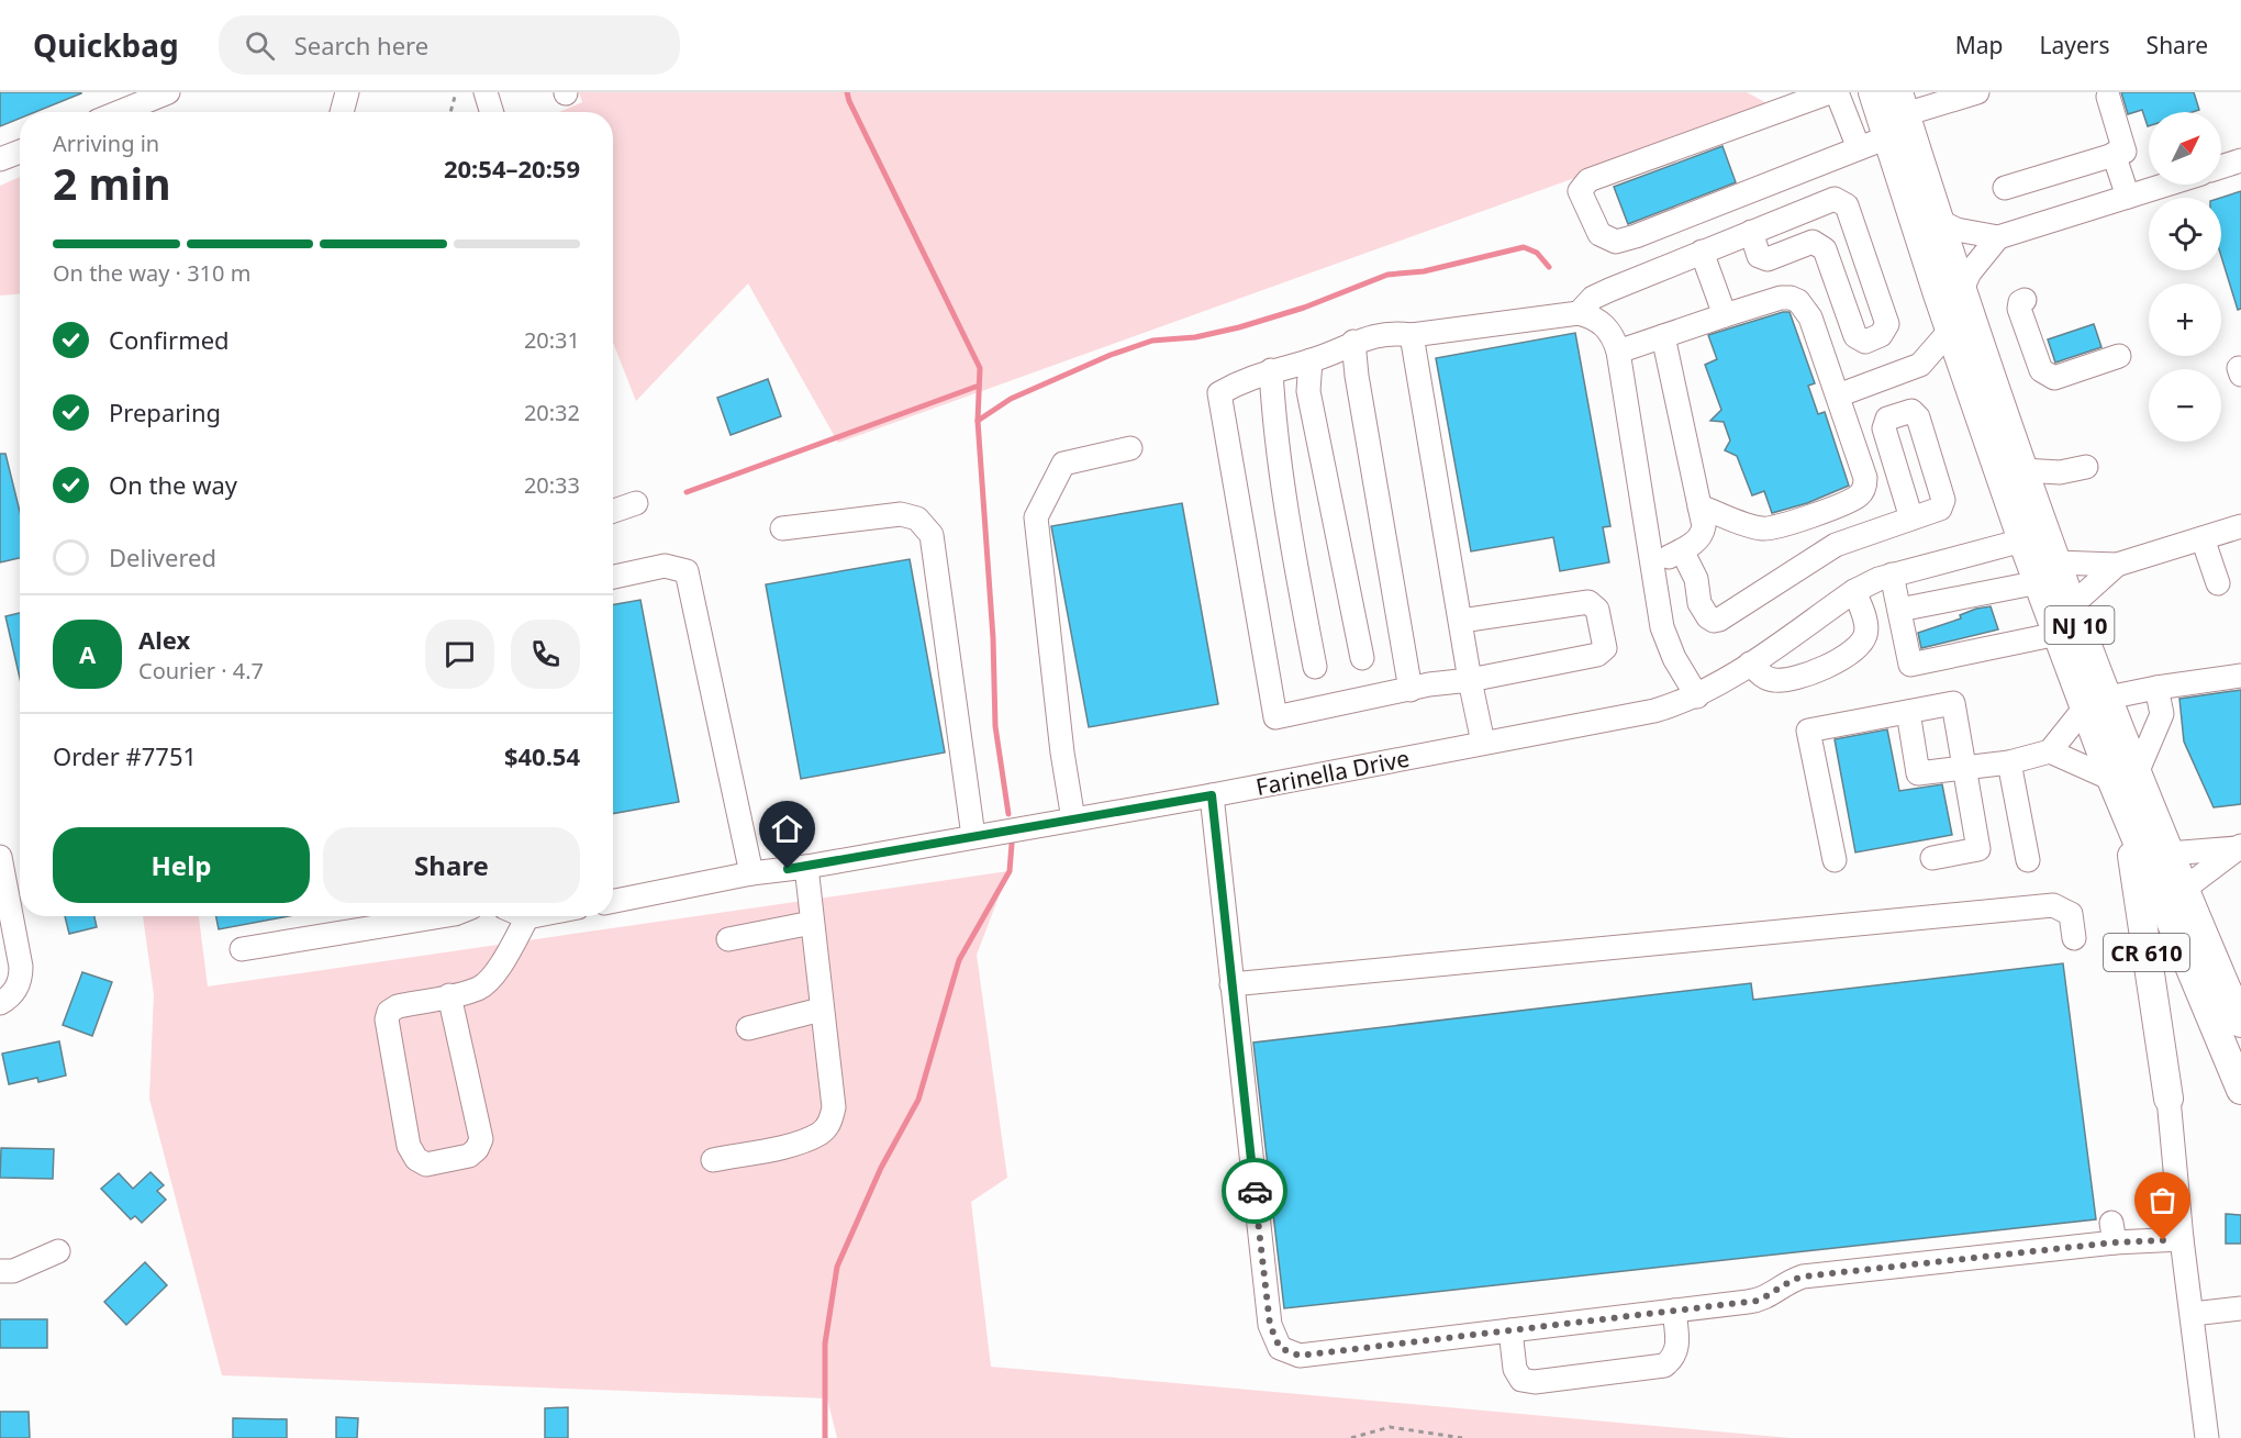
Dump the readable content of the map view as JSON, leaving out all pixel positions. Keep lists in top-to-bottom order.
{
  "streets": {
    "main road": ["NJ 10", "CR 610"],
    "street": ["Farinella Drive"]
  },
  "crossings": [
    ["NJ 10", "Farinella Drive"],
    ["NJ 10", "CR 610"]
  ],
  "north": "top right",
  "page": {
    "header": "Quickbag",
    "search": "Search here",
    "nav": ["Map", "Layers", "Share"],
    "map_buttons": ["+", "−"],
    "heading": ["2 min", "Arriving in", "20:54–20:59"],
    "panel": [
      "Alex",
      "Courier · 4.7",
      "Order #7751",
      "$40.54"
    ],
    "bar": "On the way · 310 m",
    "list": [
      ["Confirmed", "20:31"],
      ["Preparing", "20:32"],
      ["On the way", "20:33"],
      "Delivered"
    ],
    "round": "A",
    "buttons": ["Help", "Share"]
  }
}
